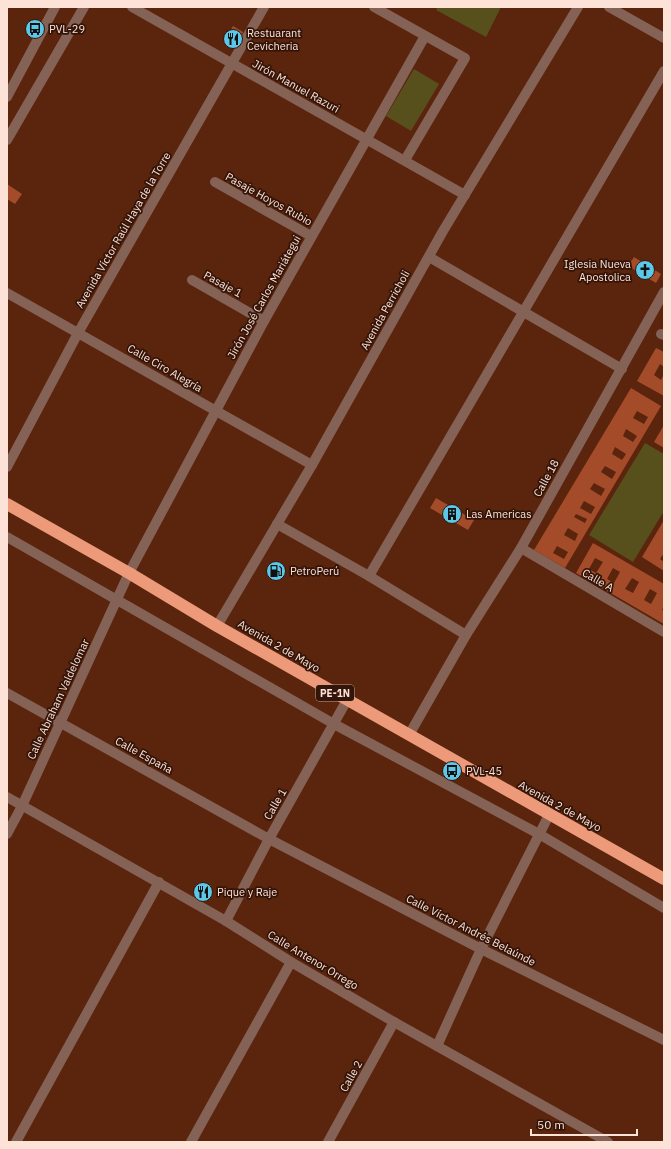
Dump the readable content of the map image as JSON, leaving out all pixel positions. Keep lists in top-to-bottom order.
{
  "streets": {
    "highway": ["Avenida 2 de Mayo", "PE-1N"],
    "street": [
      "Jirón Manuel Razuri",
      "Pasaje Hoyos Rubio",
      "Avenida Víctor Raúl Haya de la Torre",
      "Pasaje 1",
      "Jirón José Carlos Mariátegui",
      "Avenida Perricholi",
      "Calle Ciro Alegría",
      "Calle 18",
      "Calle A",
      "Calle Abraham Valdelomar",
      "Calle España",
      "Calle 1",
      "Calle Víctor Andrés Belaúnde",
      "Calle Antenor Orrego",
      "Calle 2"
    ]
  },
  "crossings": [
    ["Jirón Manuel Razuri", "Avenida Víctor Raúl Haya de la Torre"],
    ["Jirón Manuel Razuri", "Jirón José Carlos Mariátegui"],
    ["Jirón Manuel Razuri", "Avenida Perricholi"],
    ["Pasaje Hoyos Rubio", "Jirón José Carlos Mariátegui"],
    ["Avenida Víctor Raúl Haya de la Torre", "Calle Ciro Alegría"],
    ["Pasaje 1", "Jirón José Carlos Mariátegui"],
    ["Jirón José Carlos Mariátegui", "Calle Ciro Alegría"],
    ["Jirón José Carlos Mariátegui", "Avenida 2 de Mayo"],
    ["Jirón José Carlos Mariátegui", "Calle Abraham Valdelomar"],
    ["Avenida Perricholi", "Calle Ciro Alegría"],
    ["Avenida Perricholi", "Avenida 2 de Mayo"],
    ["Calle 18", "Calle A"],
    ["Calle 18", "Avenida 2 de Mayo"],
    ["Avenida 2 de Mayo", "Calle Abraham Valdelomar"],
    ["Avenida 2 de Mayo", "Calle 1"],
    ["Calle Abraham Valdelomar", "Calle España"],
    ["Calle Abraham Valdelomar", "Calle Antenor Orrego"],
    ["Calle España", "Calle 1"],
    ["Calle España", "Calle Víctor Andrés Belaúnde"],
    ["Calle 1", "Calle Víctor Andrés Belaúnde"],
    ["Calle 1", "Calle Antenor Orrego"],
    ["Calle Antenor Orrego", "Calle 2"]
  ],
  "places": {
    "bus stop": ["PVL-29", "PVL-45"],
    "restaurant": ["Restuarant Cevicheria", "Pique y Raje"],
    "church": ["Iglesia Nueva Apostolica"],
    "building": ["Las Americas"],
    "fuel station": ["PetroPerú"]
  },
  "scale_bar": "50 m"
}
